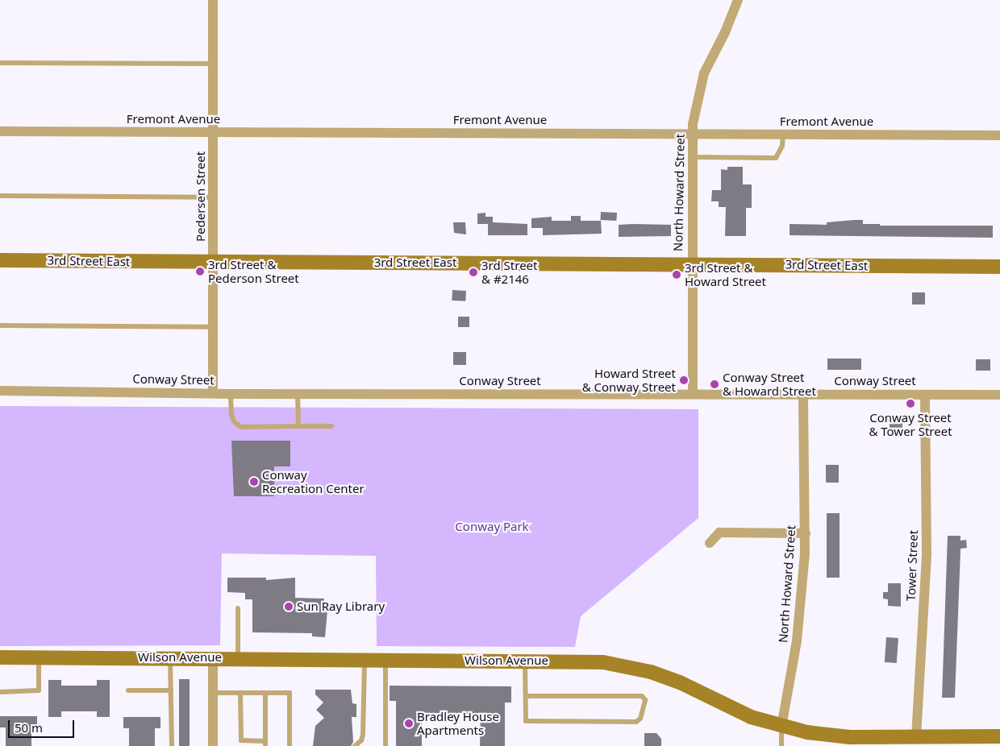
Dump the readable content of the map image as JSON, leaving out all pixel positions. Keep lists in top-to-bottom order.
{
  "streets": {
    "street": [
      "Fremont Avenue",
      "North Howard Street",
      "Pedersen Street",
      "3rd Street East",
      "Conway Street",
      "Tower Street",
      "Wilson Avenue"
    ]
  },
  "crossings": [
    ["Fremont Avenue", "North Howard Street"],
    ["Fremont Avenue", "Pedersen Street"],
    ["North Howard Street", "3rd Street East"],
    ["North Howard Street", "Conway Street"],
    ["North Howard Street", "Wilson Avenue"],
    ["Pedersen Street", "3rd Street East"],
    ["Pedersen Street", "Conway Street"],
    ["Conway Street", "Tower Street"],
    ["Tower Street", "Wilson Avenue"]
  ],
  "parks": ["Conway Park"],
  "places": [
    "3rd Street & Pederson Street",
    "3rd Street & #2146",
    "3rd Street & Howard Street",
    "Howard Street & Conway Street",
    "Conway Street & Howard Street",
    "Conway Street & Tower Street",
    "Conway Recreation Center",
    "Sun Ray Library",
    "Bradley House Apartments"
  ],
  "scale_bar": "50 m"
}
